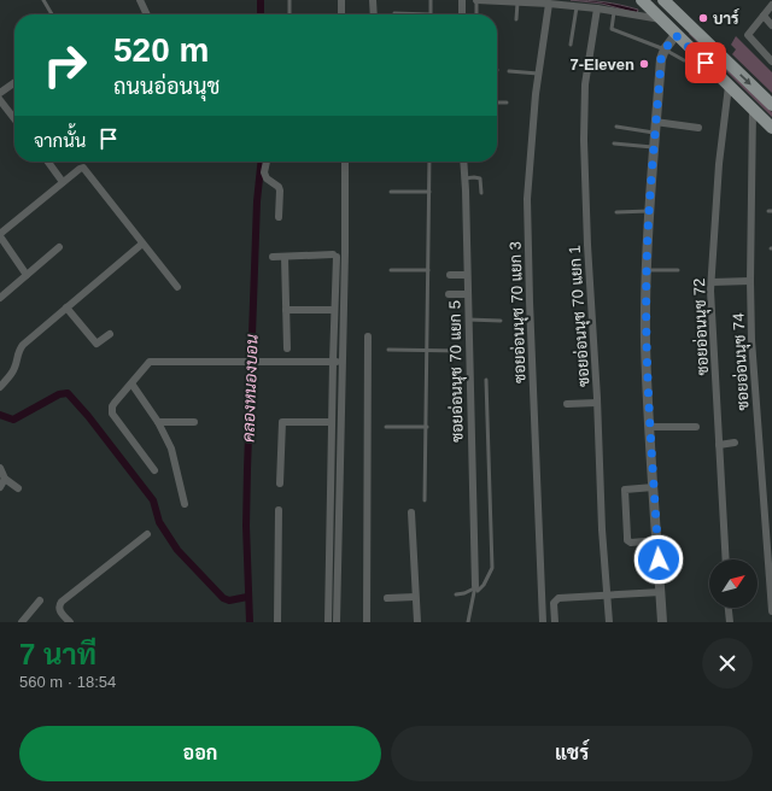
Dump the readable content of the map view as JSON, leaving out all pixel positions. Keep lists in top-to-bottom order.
{
  "streets": {
    "street": [
      "ซอยอ่อนนุช 70 แยก 3",
      "ซอยอ่อนนุช 70 แยก 1",
      "ซอยอ่อนนุช 72",
      "ซอยอ่อนนุช 74",
      "ซอยอ่อนนุช 70 แยก 5"
    ]
  },
  "water": ["คลองหนองบอน"],
  "places": ["บาร์", "7-Eleven"],
  "north": "top right",
  "page": {
    "turn": ["520 m", "ถนนอ่อนนุช"],
    "then": "จากนั้น",
    "heading": ["7 นาที", "560 m · 18:54"],
    "buttons": ["ออก", "แชร์"]
  }
}
